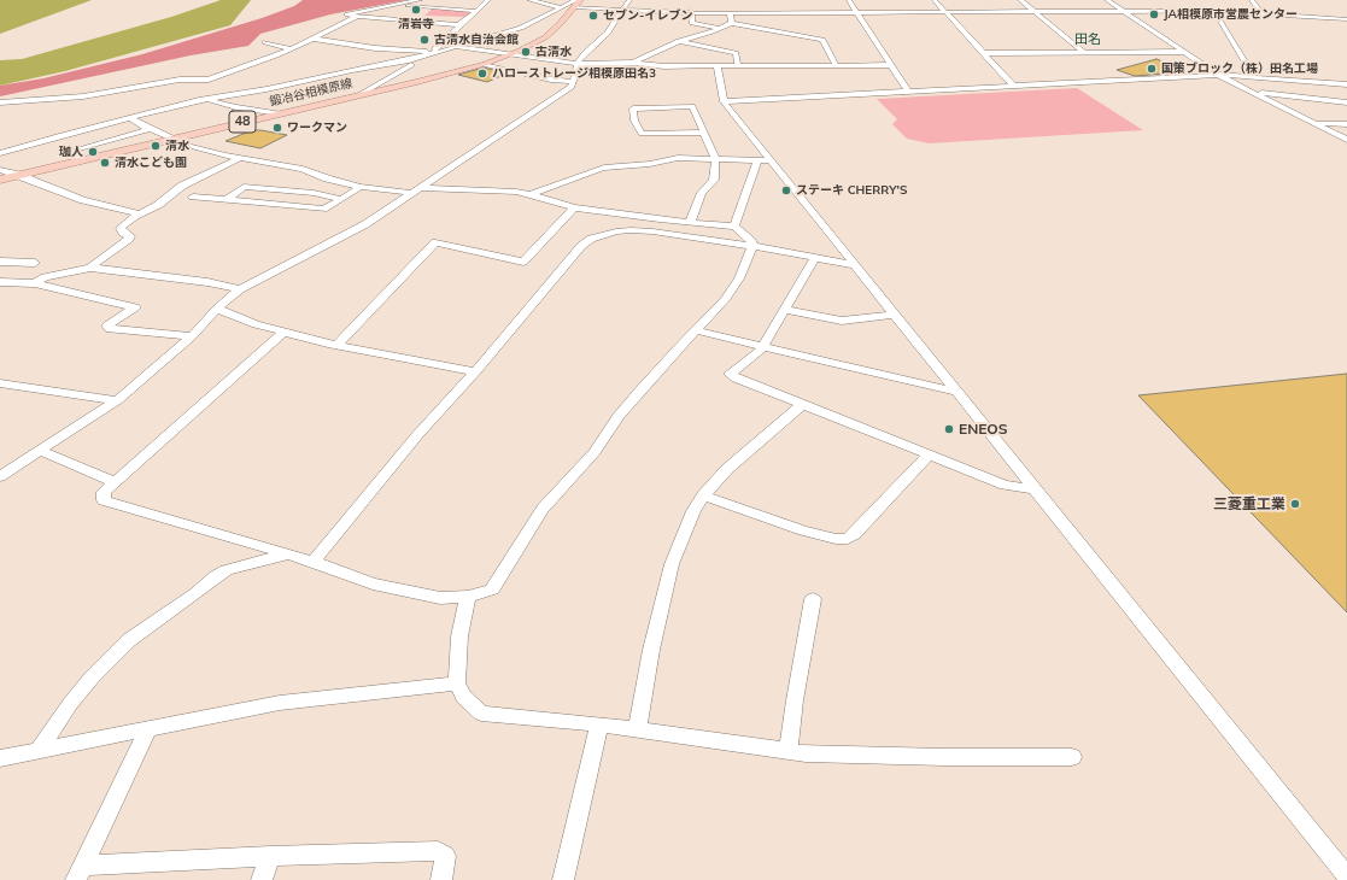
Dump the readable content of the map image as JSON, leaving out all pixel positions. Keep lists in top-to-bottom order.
{
  "streets": {
    "main road": ["鍛冶谷相模原線", "48"]
  },
  "districts": ["田名"],
  "places": [
    "清岩寺",
    "JA相模原市営農センター",
    "セブン-イレブン",
    "古清水自治会館",
    "古清水",
    "国策ブロック（株）田名工場",
    "ハローストレージ相模原田名3",
    "ワークマン",
    "清水",
    "珈人",
    "清水こども園",
    "ステーキ CHERRY'S",
    "ENEOS",
    "三菱重工業"
  ]
}
